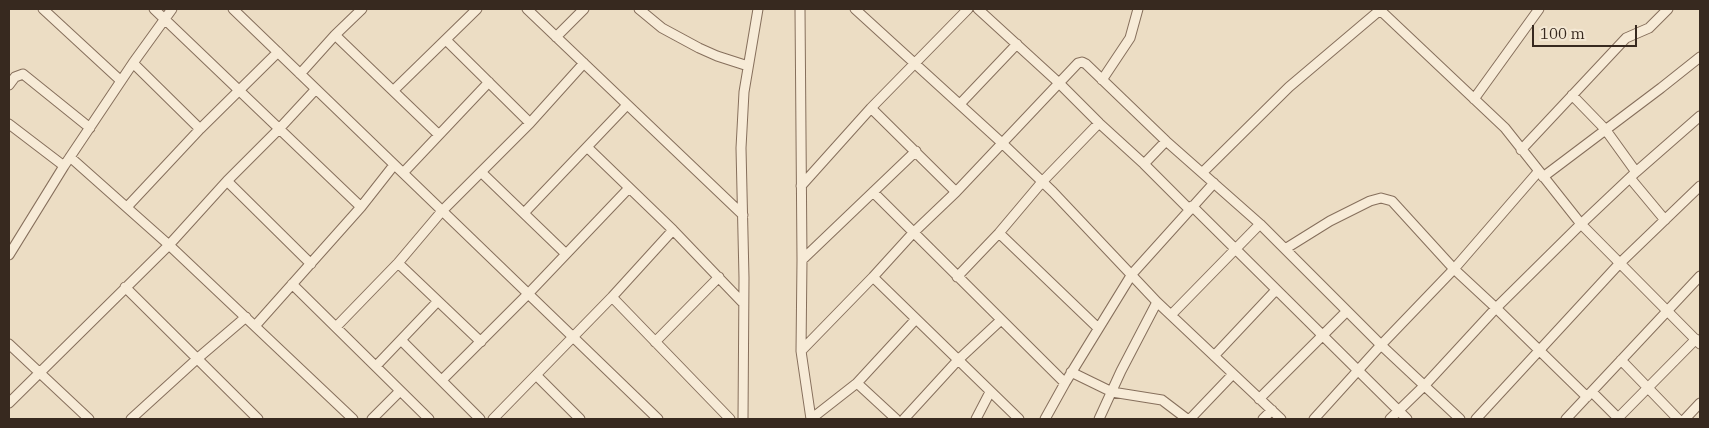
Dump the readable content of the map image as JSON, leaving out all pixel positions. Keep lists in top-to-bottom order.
{
  "scale_bar": "100 m"
}
